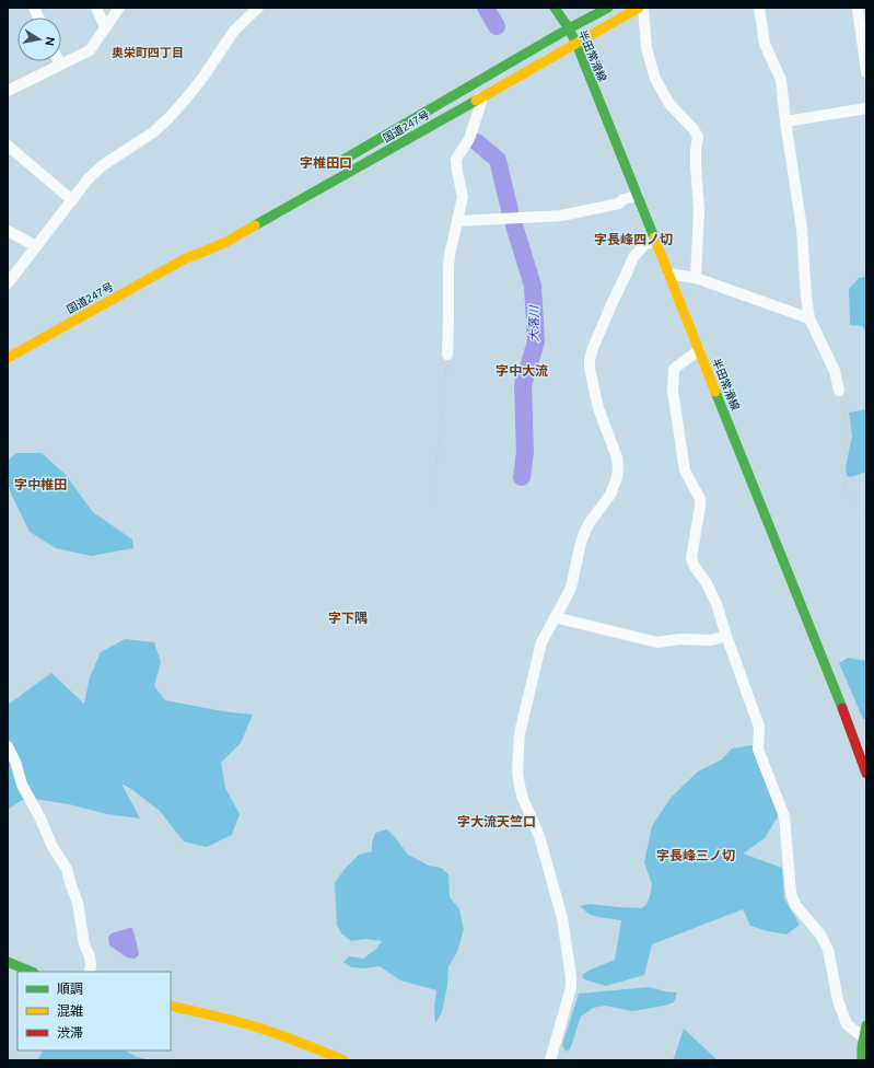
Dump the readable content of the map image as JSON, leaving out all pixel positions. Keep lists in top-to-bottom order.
{
  "streets": {
    "main road": ["半田常滑線", "国道247号"]
  },
  "crossings": [
    ["半田常滑線", "国道247号"]
  ],
  "districts": [
    "奥栄町四丁目",
    "字椎田口",
    "字長峰四ノ切",
    "字中大流",
    "字中椎田",
    "字下隅",
    "字大流天竺口",
    "字長峰三ノ切"
  ],
  "water": ["大落川"],
  "legend": ["順調", "混雑", "渋滞"],
  "north": "right"
}
